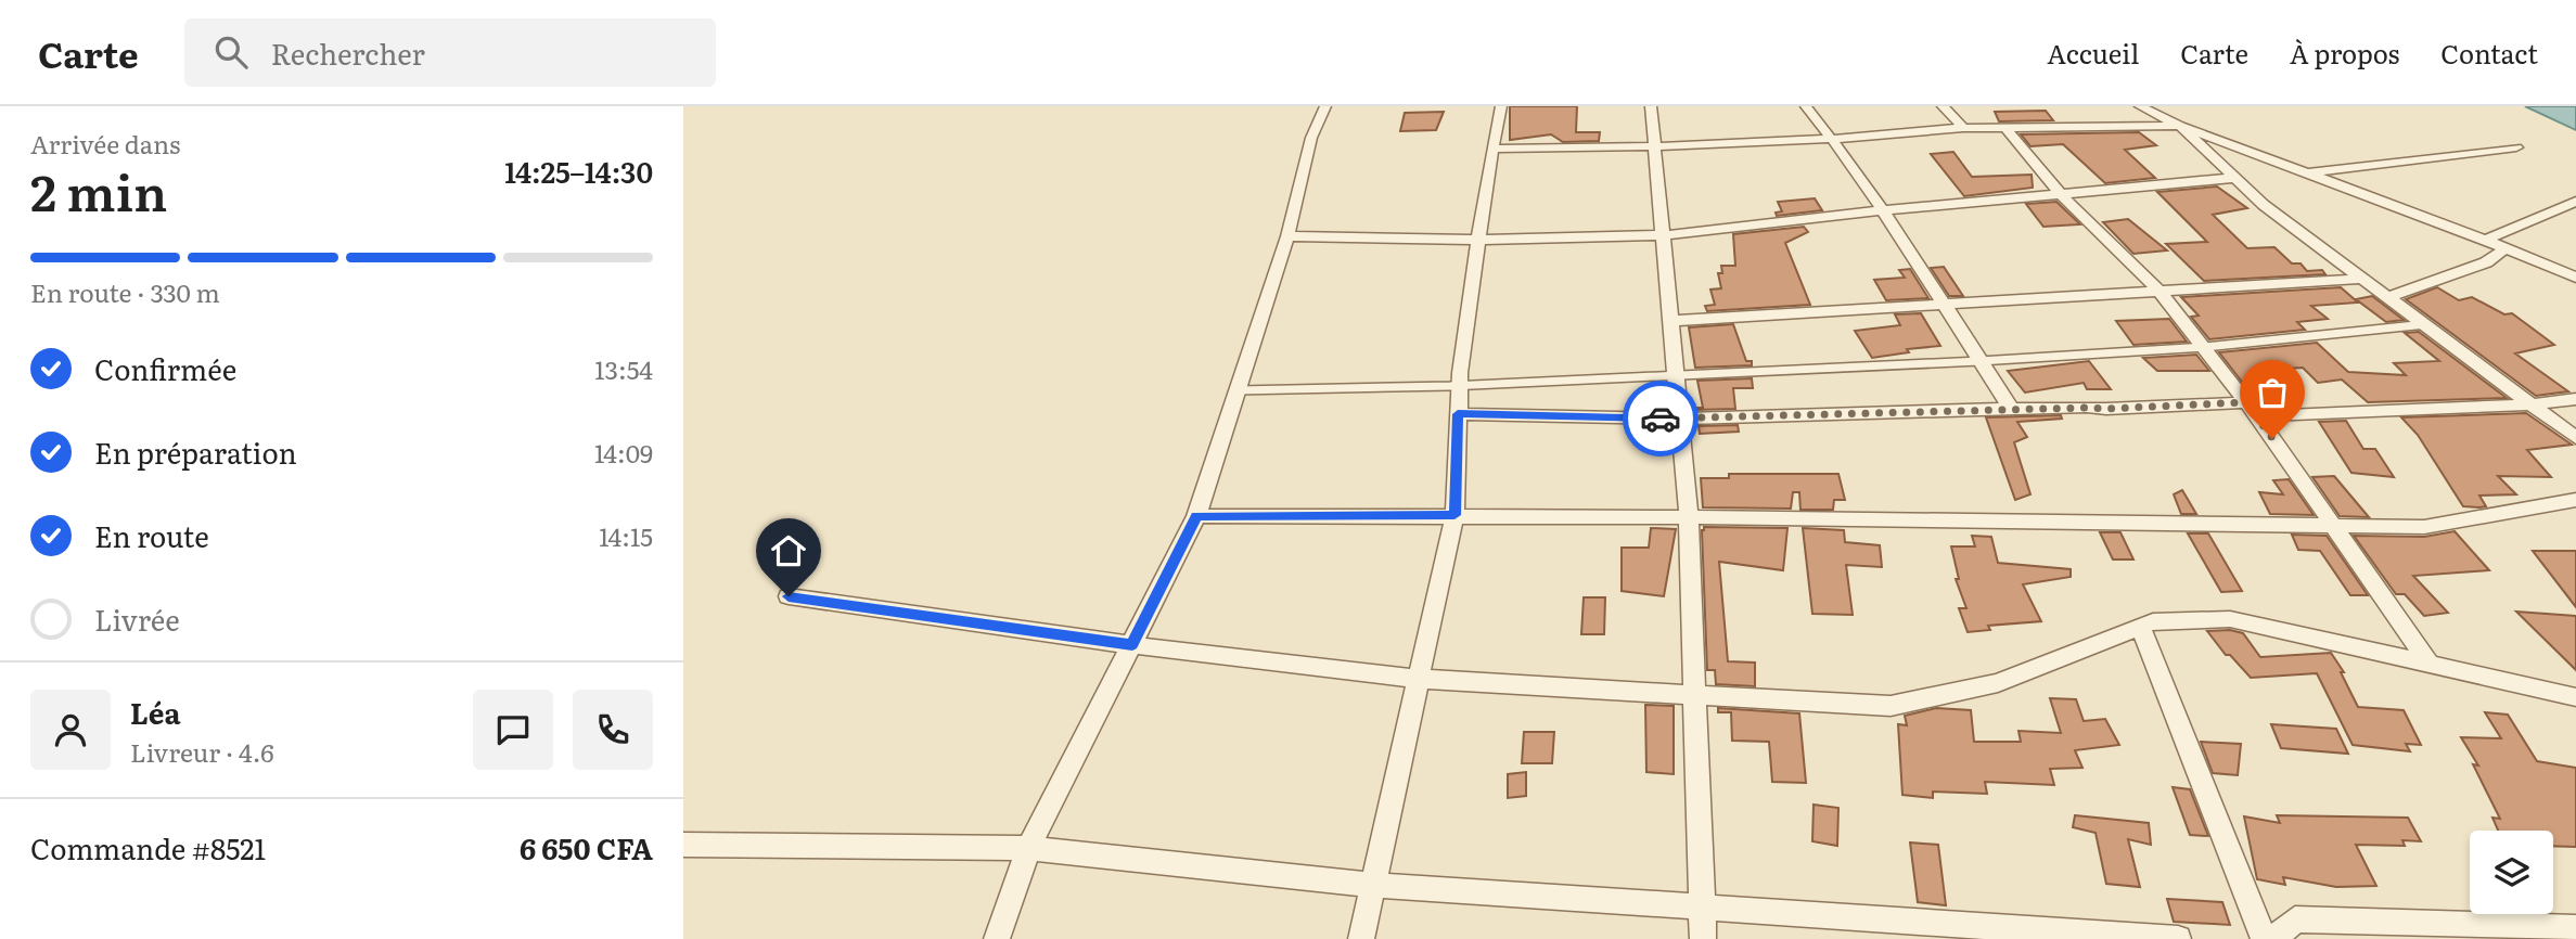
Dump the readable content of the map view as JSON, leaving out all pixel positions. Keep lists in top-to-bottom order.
{
  "page": {
    "header": "Carte",
    "search": "Rechercher",
    "nav": [
      "Accueil",
      "Carte",
      "À propos",
      "Contact"
    ],
    "heading": ["2 min", "Arrivée dans", "14:25–14:30"],
    "panel": [
      "Léa",
      "Livreur · 4.6",
      "Commande #8521",
      "6 650 CFA"
    ],
    "bar": "En route · 330 m",
    "list": [
      ["Confirmée", "13:54"],
      ["En préparation", "14:09"],
      ["En route", "14:15"],
      "Livrée"
    ]
  }
}
